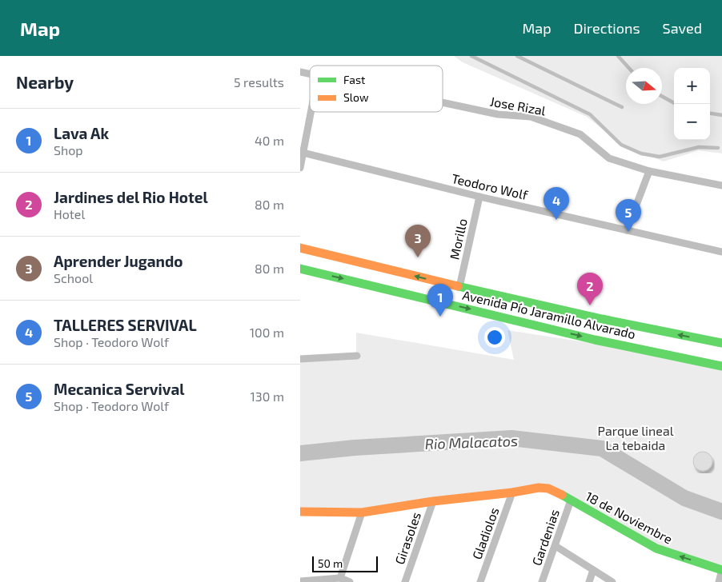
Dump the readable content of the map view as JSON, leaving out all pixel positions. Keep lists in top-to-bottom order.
{
  "streets": {
    "main road": ["Avenida Pío Jaramillo Alvarado", "18 de Noviembre"],
    "street": [
      "Jose Rizal",
      "Teodoro Wolf",
      "Morillo",
      "Gladiolos",
      "Gardenias",
      "Girasoles"
    ]
  },
  "crossings": [
    ["Teodoro Wolf", "Morillo"],
    ["Morillo", "Avenida Pío Jaramillo Alvarado"],
    ["18 de Noviembre", "Gladiolos"],
    ["18 de Noviembre", "Gardenias"],
    ["18 de Noviembre", "Girasoles"]
  ],
  "one_way": ["18 de Noviembre"],
  "water": ["Rio Malacatos"],
  "parks": ["Parque lineal La tebaida"],
  "legend": ["Fast", "Slow"],
  "scale_bar": "50 m",
  "north": "right",
  "page": {
    "header": "Map",
    "nav": ["Map", "Directions", "Saved"],
    "heading": ["Nearby", "5 results"],
    "map_buttons": ["+", "−"],
    "list": [
      {
        "mark": "1",
        "name": "Lava Ak",
        "note": "Shop",
        "value": "40 m"
      },
      {
        "mark": "2",
        "name": "Jardines del Rio Hotel",
        "note": "Hotel",
        "value": "80 m"
      },
      {
        "mark": "3",
        "name": "Aprender Jugando",
        "note": "School",
        "value": "80 m"
      },
      {
        "mark": "4",
        "name": "TALLERES SERVIVAL",
        "note": "Shop · Teodoro Wolf",
        "value": "100 m"
      },
      {
        "mark": "5",
        "name": "Mecanica Servival",
        "note": "Shop · Teodoro Wolf",
        "value": "130 m"
      }
    ],
    "pins": [
      "4",
      "5",
      "3",
      "2",
      "1"
    ],
    "scale": "50 m"
  }
}
